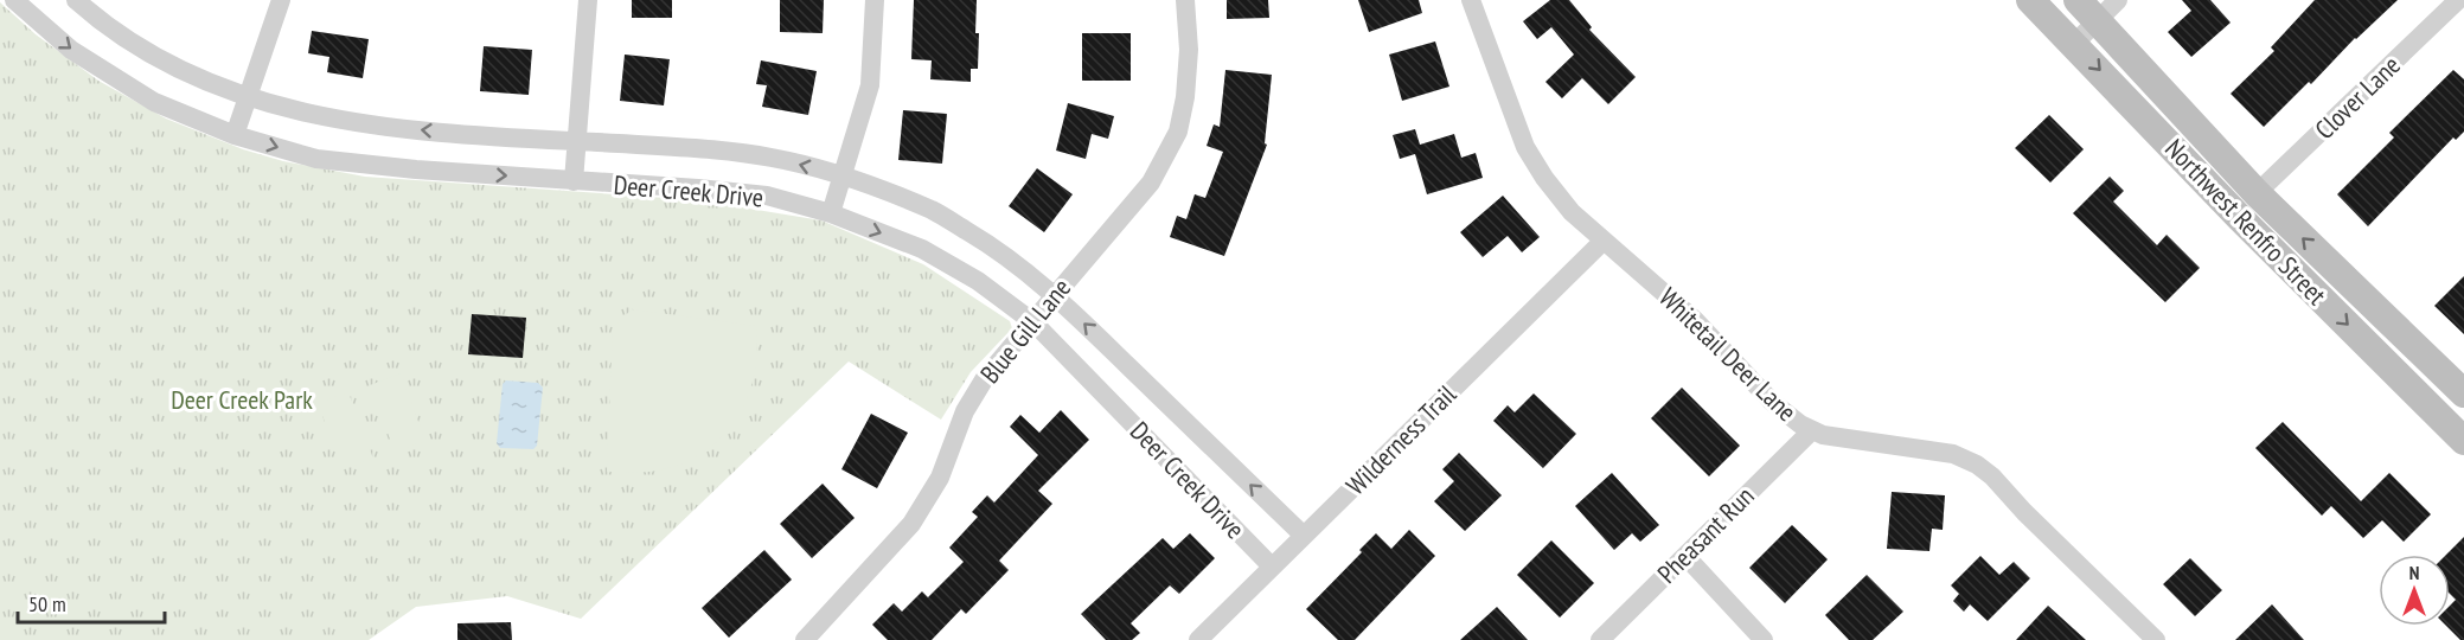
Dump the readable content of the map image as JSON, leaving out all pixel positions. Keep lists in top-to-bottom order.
{
  "streets": {
    "main road": ["Northwest Renfro Street"],
    "street": [
      "Clover Lane",
      "Deer Creek Drive",
      "Blue Gill Lane",
      "Whitetail Deer Lane",
      "Wilderness Trail",
      "Pheasant Run"
    ]
  },
  "crossings": [
    ["Clover Lane", "Northwest Renfro Street"],
    ["Deer Creek Drive", "Blue Gill Lane"],
    ["Deer Creek Drive", "Wilderness Trail"],
    ["Whitetail Deer Lane", "Wilderness Trail"],
    ["Whitetail Deer Lane", "Pheasant Run"]
  ],
  "parks": ["Deer Creek Park"],
  "scale_bar": "50 m",
  "north": "top"
}
